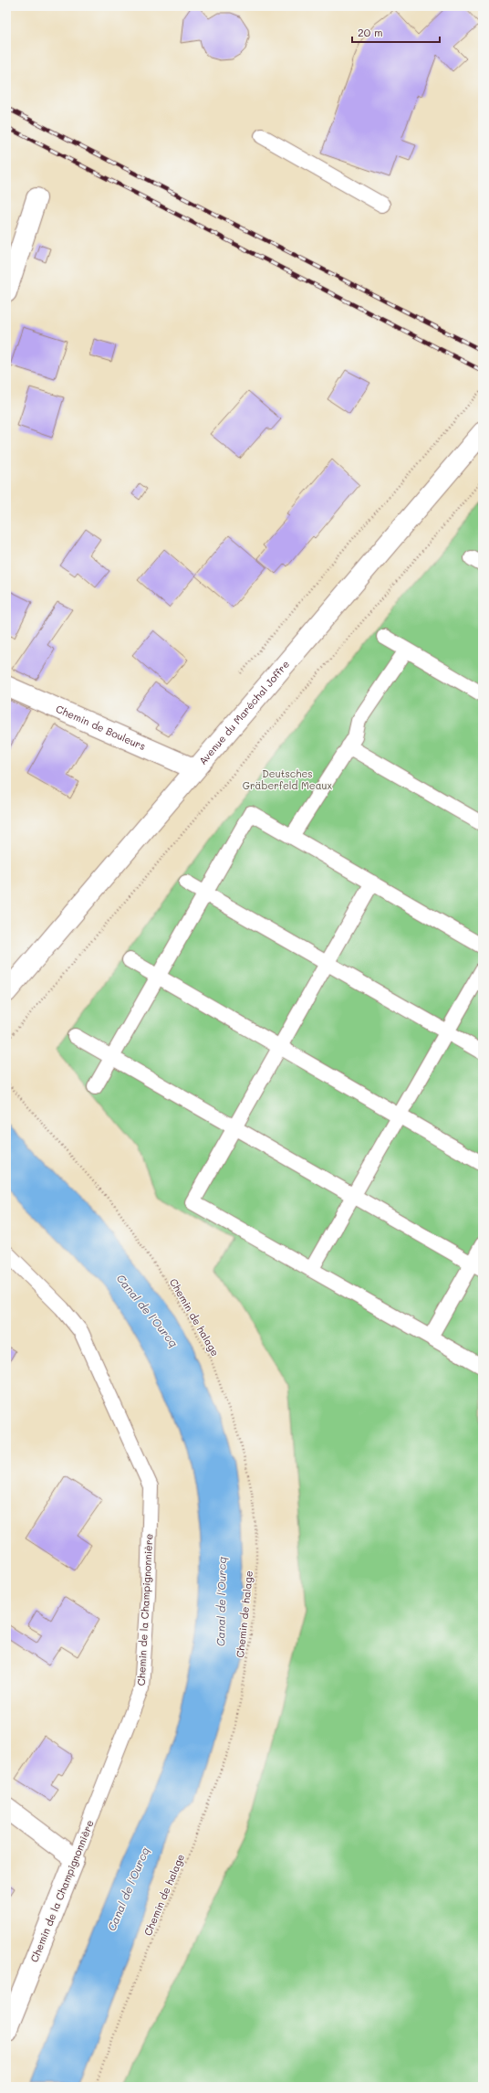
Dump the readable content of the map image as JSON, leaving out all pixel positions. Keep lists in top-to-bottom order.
{
  "streets": {
    "main road": ["Avenue du Maréchal Joffre", "Chemin de Bouleurs", "Chemin de la Champignonnière"],
    "path": ["Chemin de halage"]
  },
  "crossings": [
    ["Avenue du Maréchal Joffre", "Chemin de Bouleurs"]
  ],
  "water": ["Canal de l'Ourcq"],
  "parks": ["Deutsches Gräberfeld Meaux"],
  "scale_bar": "20 m"
}
